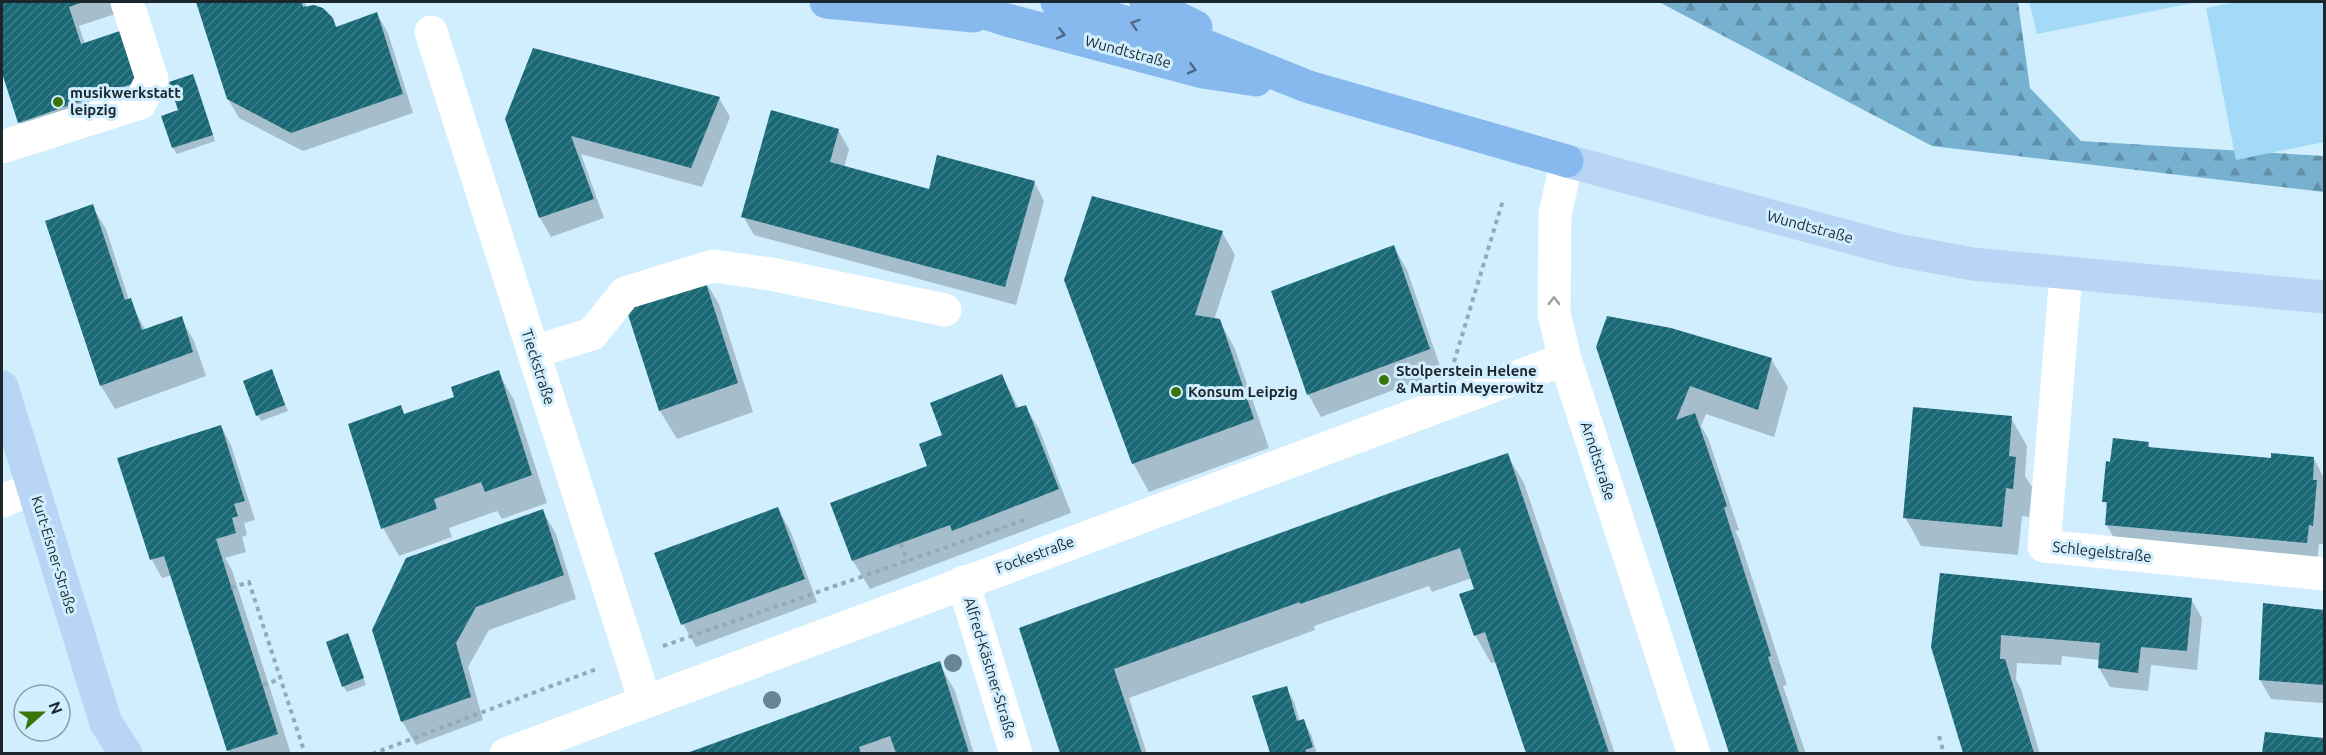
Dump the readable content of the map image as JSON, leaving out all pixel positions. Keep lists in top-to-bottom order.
{
  "streets": {
    "highway": ["Wundtstraße"],
    "main road": ["Kurt-Eisner-Straße"],
    "street": [
      "Tieckstraße",
      "Arndtstraße",
      "Schlegelstraße",
      "Fockestraße",
      "Alfred-Kästner-Straße"
    ]
  },
  "crossings": [
    ["Wundtstraße", "Arndtstraße"],
    ["Wundtstraße", "Schlegelstraße"],
    ["Tieckstraße", "Fockestraße"],
    ["Arndtstraße", "Fockestraße"],
    ["Fockestraße", "Alfred-Kästner-Straße"]
  ],
  "places": ["musikwerkstatt leipzig", "Stolperstein Helene & Martin Meyerowitz", "Konsum Leipzig"],
  "north": "right"
}
